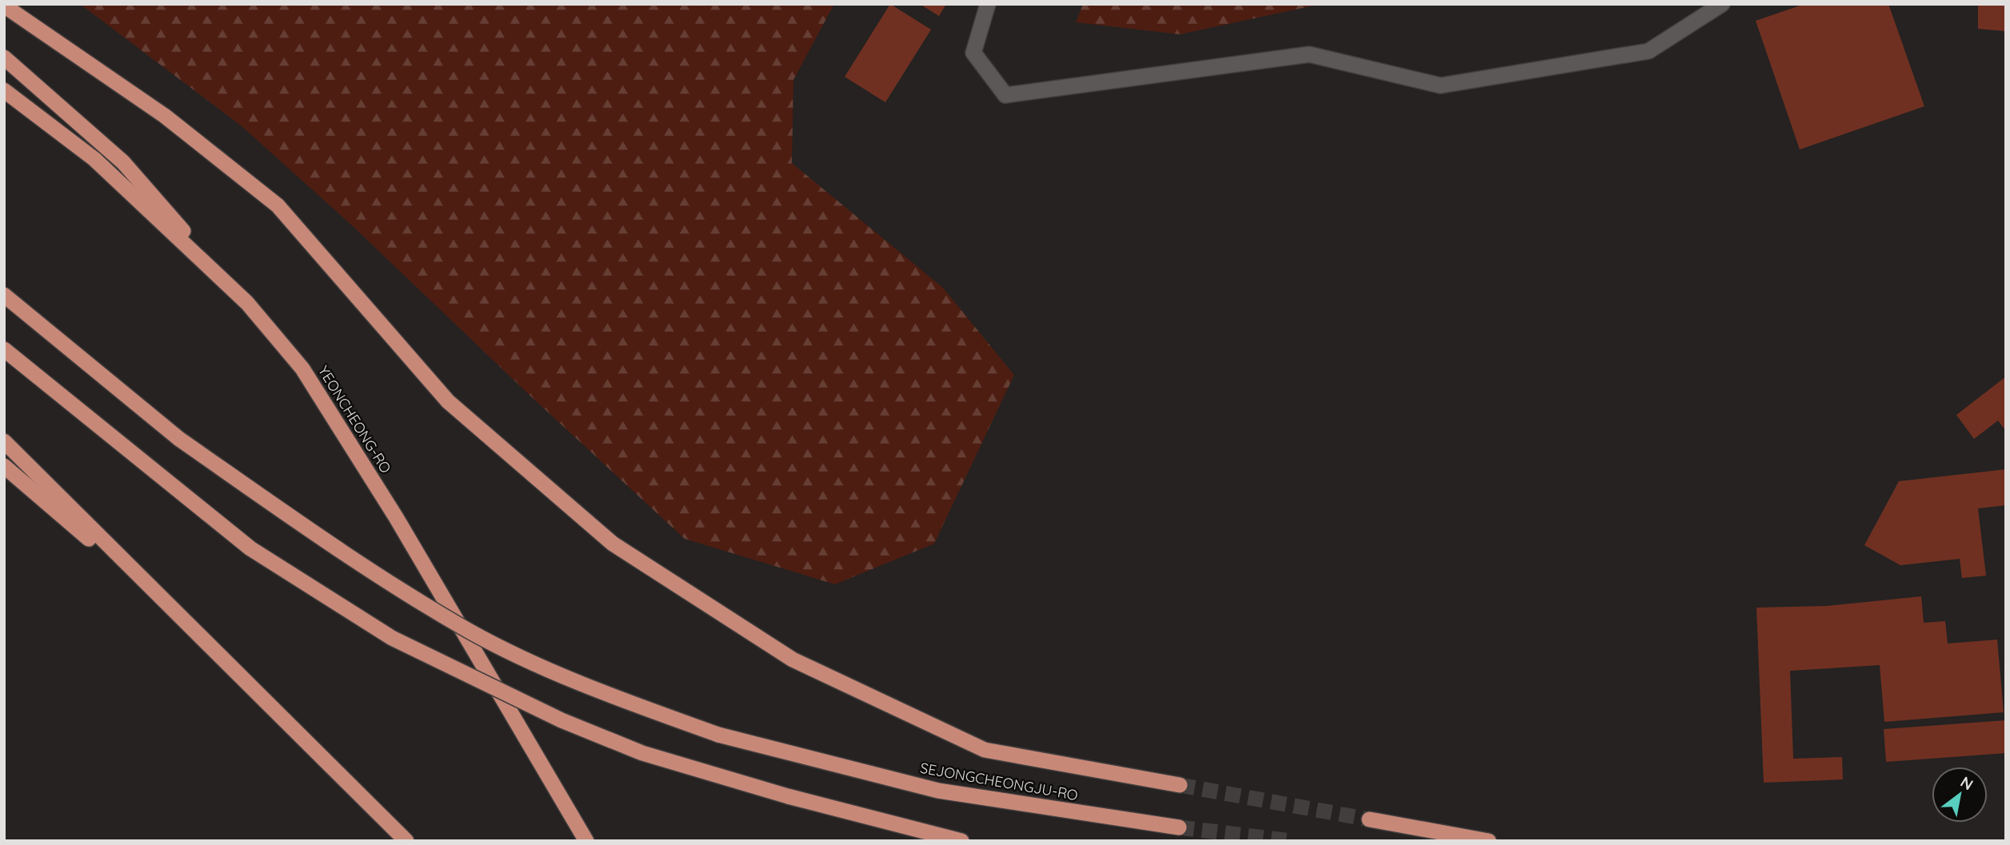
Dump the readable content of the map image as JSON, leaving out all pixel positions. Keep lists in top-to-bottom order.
{
  "streets": {
    "highway": ["YEONCHEONG-RO", "SEJONGCHEONGJU-RO"]
  },
  "north": "top right"
}
